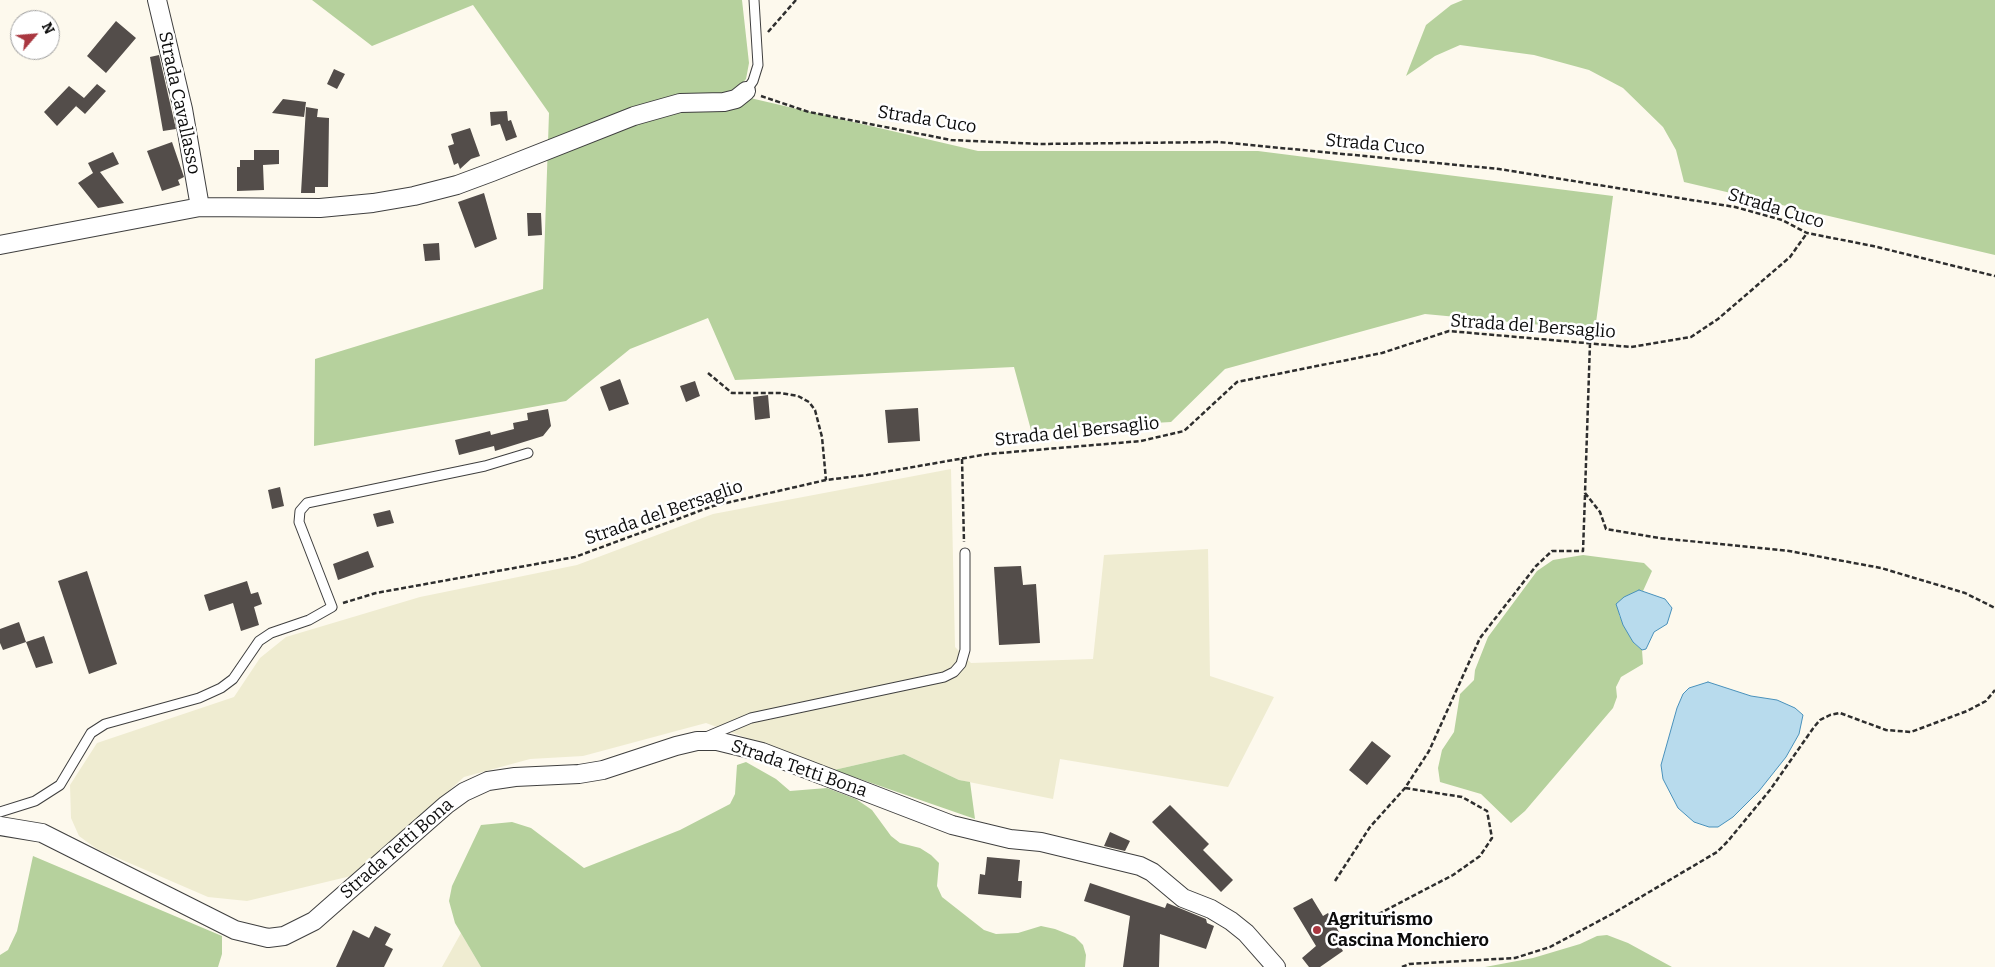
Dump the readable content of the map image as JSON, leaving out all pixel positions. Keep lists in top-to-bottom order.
{
  "streets": {
    "street": ["Strada Cavallasso", "Strada Tetti Bona"],
    "path": ["Strada Cuco", "Strada del Bersaglio"]
  },
  "crossings": [
    ["Strada Cuco", "Strada del Bersaglio"]
  ],
  "places": ["Agriturismo Cascina Monchiero"],
  "north": "top right"
}
